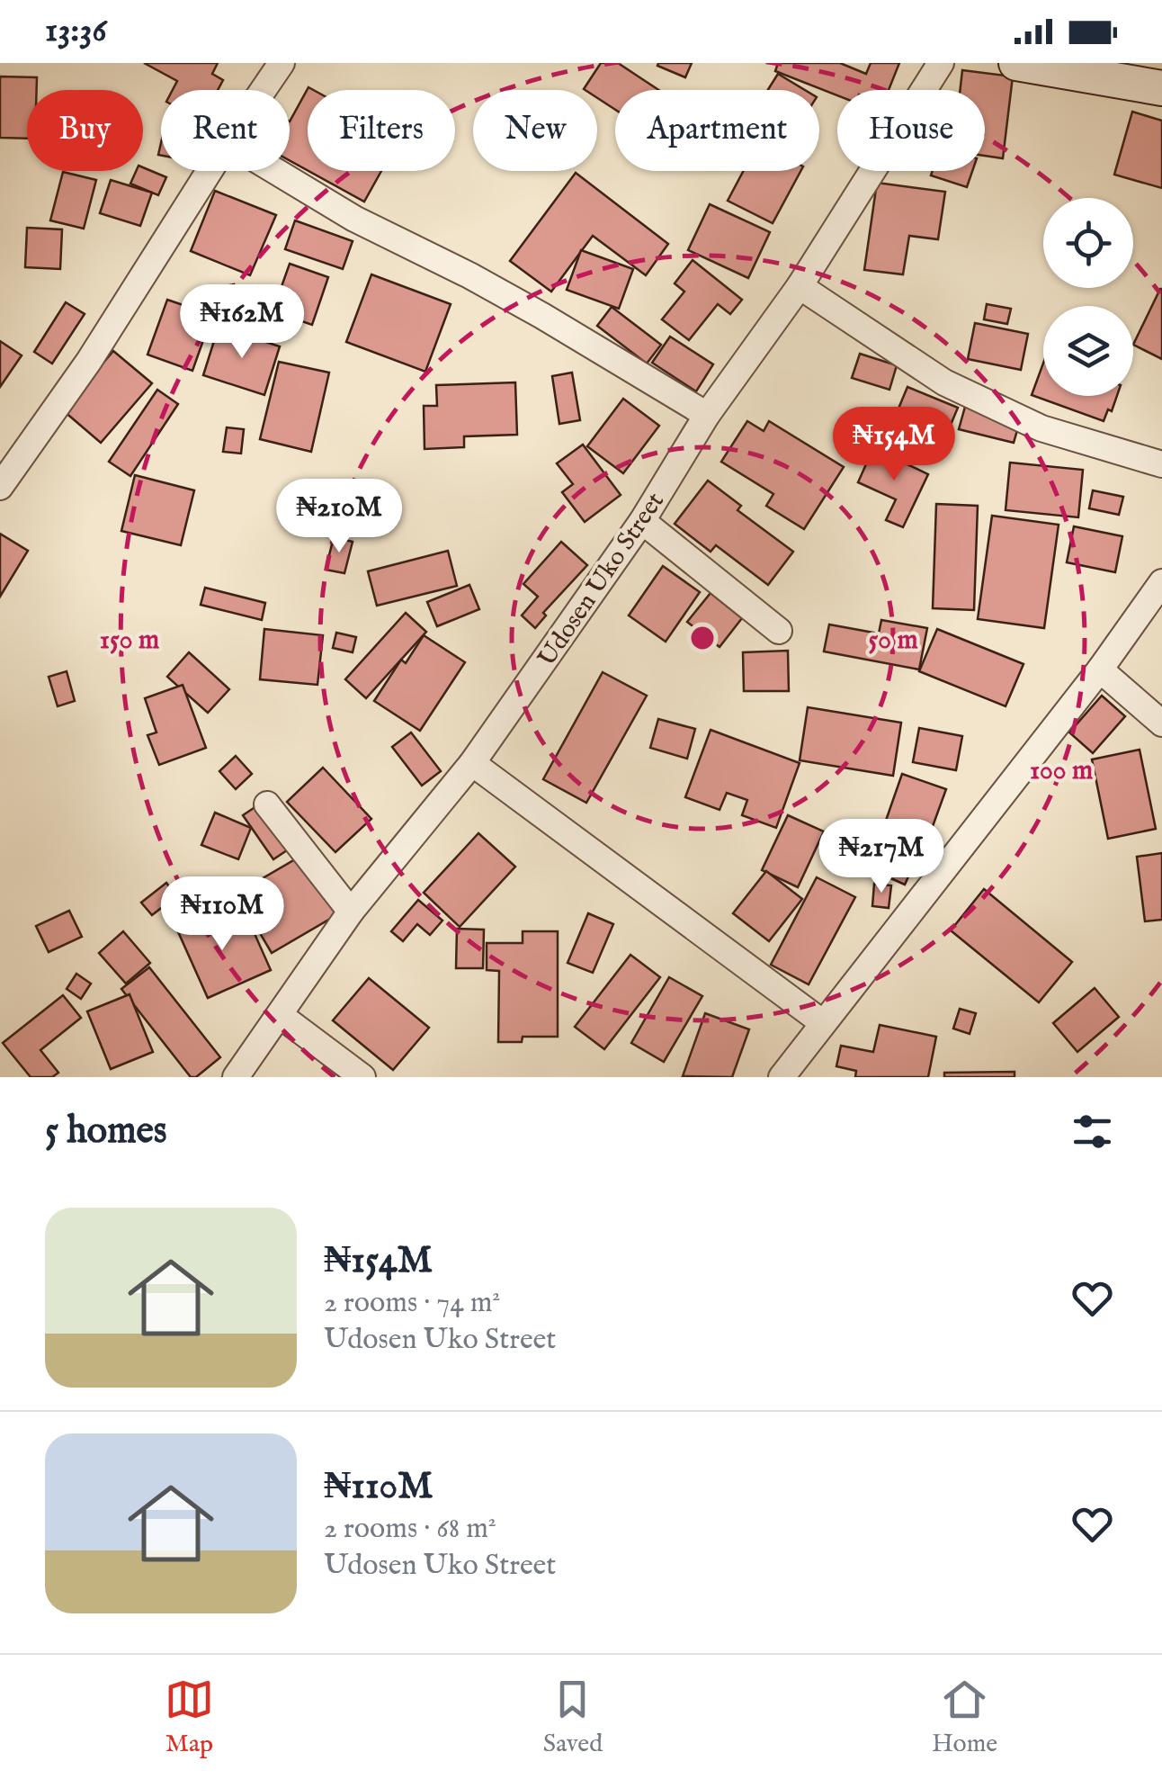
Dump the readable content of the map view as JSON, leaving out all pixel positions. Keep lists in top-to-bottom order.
{
  "streets": {
    "street": ["Udosen Uko Street"]
  },
  "page": {
    "status": "13:36",
    "chip": [
      "Buy",
      "Rent",
      "Filters",
      "New",
      "Apartment",
      "House"
    ],
    "price": [
      "₦162M",
      "₦154M",
      "₦210M",
      "₦217M",
      "₦110M"
    ],
    "heading": "5 homes",
    "list": [
      {
        "name": "₦154M",
        "note": "2 rooms · 74 m² · Udosen Uko Street"
      },
      {
        "name": "₦110M",
        "note": "2 rooms · 68 m² · Udosen Uko Street"
      }
    ],
    "tabs": ["Map", "Saved", "Home"]
  },
  "rings": ["50 m", "150 m", "100 m"]
}
